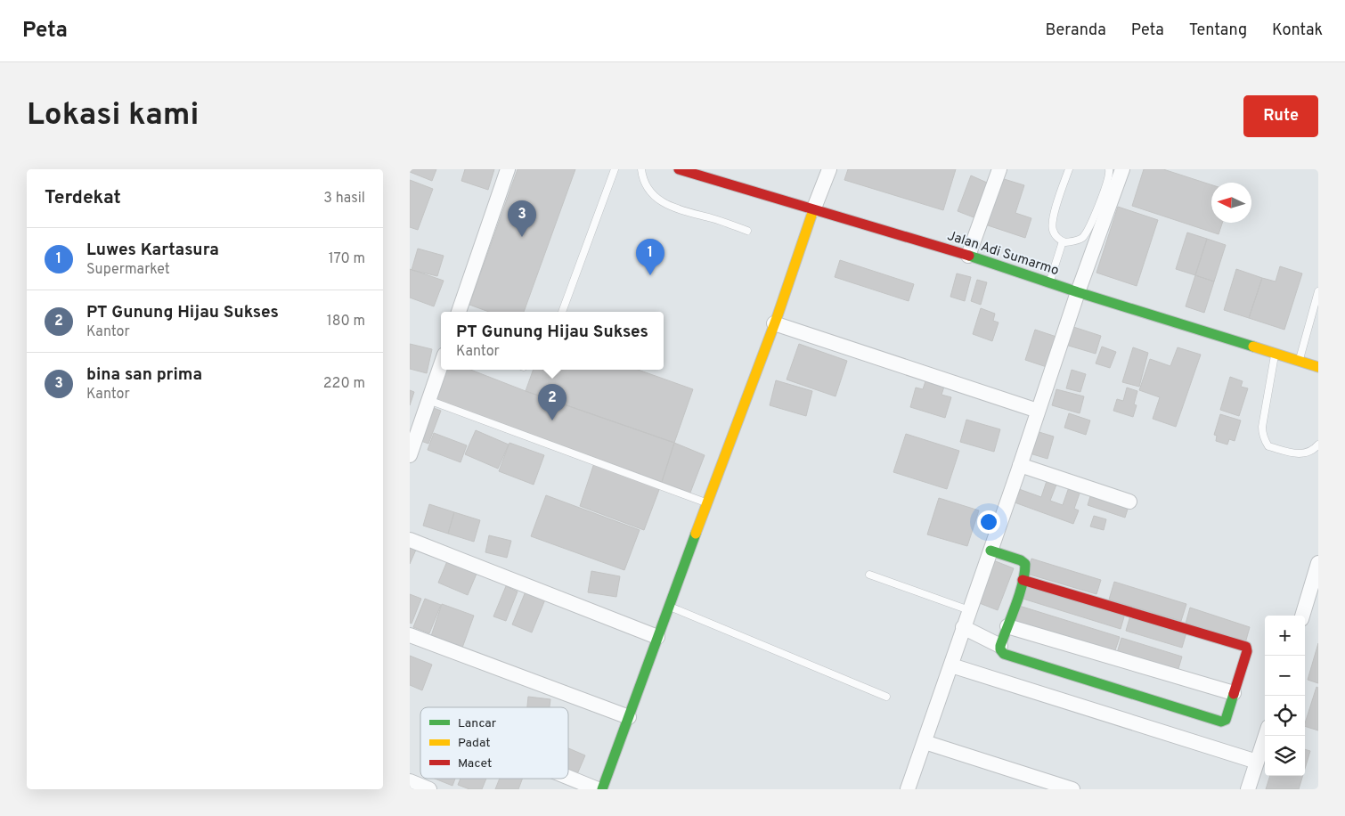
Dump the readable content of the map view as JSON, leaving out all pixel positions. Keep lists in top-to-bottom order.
{
  "streets": {
    "street": ["Jalan Adi Sumarmo"]
  },
  "legend": ["Lancar", "Padat", "Macet"],
  "north": "left",
  "page": {
    "header": "Peta",
    "nav": [
      "Beranda",
      "Peta",
      "Tentang",
      "Kontak"
    ],
    "buttons": "Rute",
    "title": "Lokasi kami",
    "heading": ["Terdekat", "3 hasil"],
    "pins": ["3", "1", "2"],
    "list": [
      {
        "mark": "1",
        "name": "Luwes Kartasura",
        "note": "Supermarket",
        "value": "170 m"
      },
      {
        "mark": "2",
        "name": "PT Gunung Hijau Sukses",
        "note": "Kantor",
        "value": "180 m"
      },
      {
        "mark": "3",
        "name": "bina san prima",
        "note": "Kantor",
        "value": "220 m"
      }
    ],
    "popup": ["PT Gunung Hijau Sukses", "Kantor"],
    "map_buttons": ["+", "−"]
  }
}
